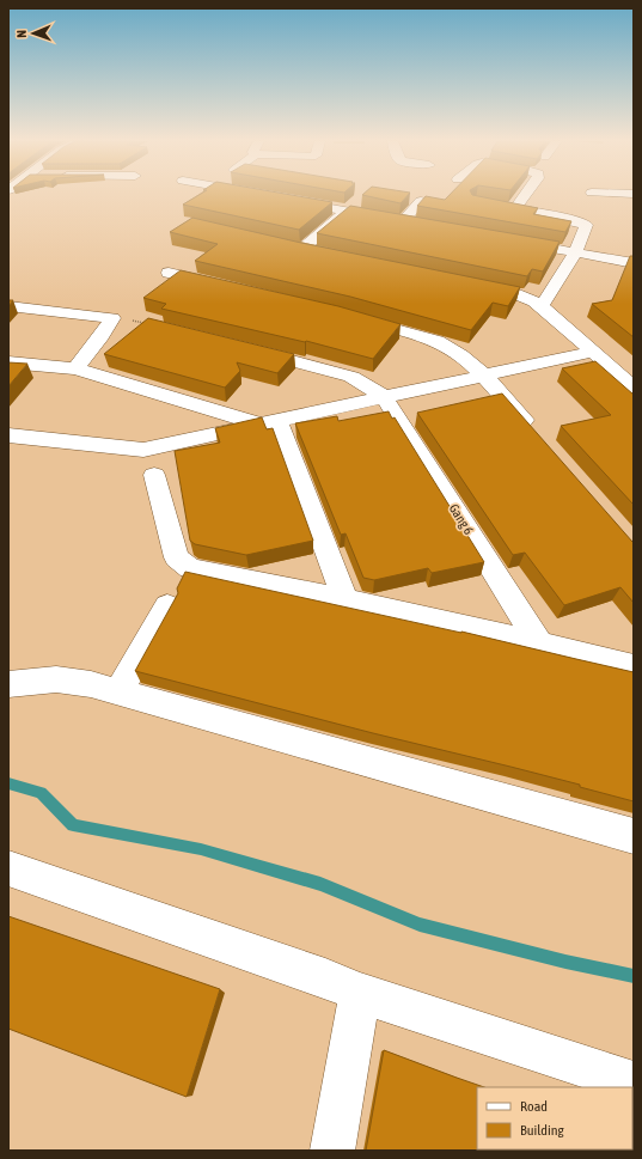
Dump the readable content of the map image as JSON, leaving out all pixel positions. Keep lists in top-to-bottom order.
{
  "streets": {
    "street": ["Gang 6"]
  },
  "legend": ["Road", "Building"],
  "north": "left"
}
